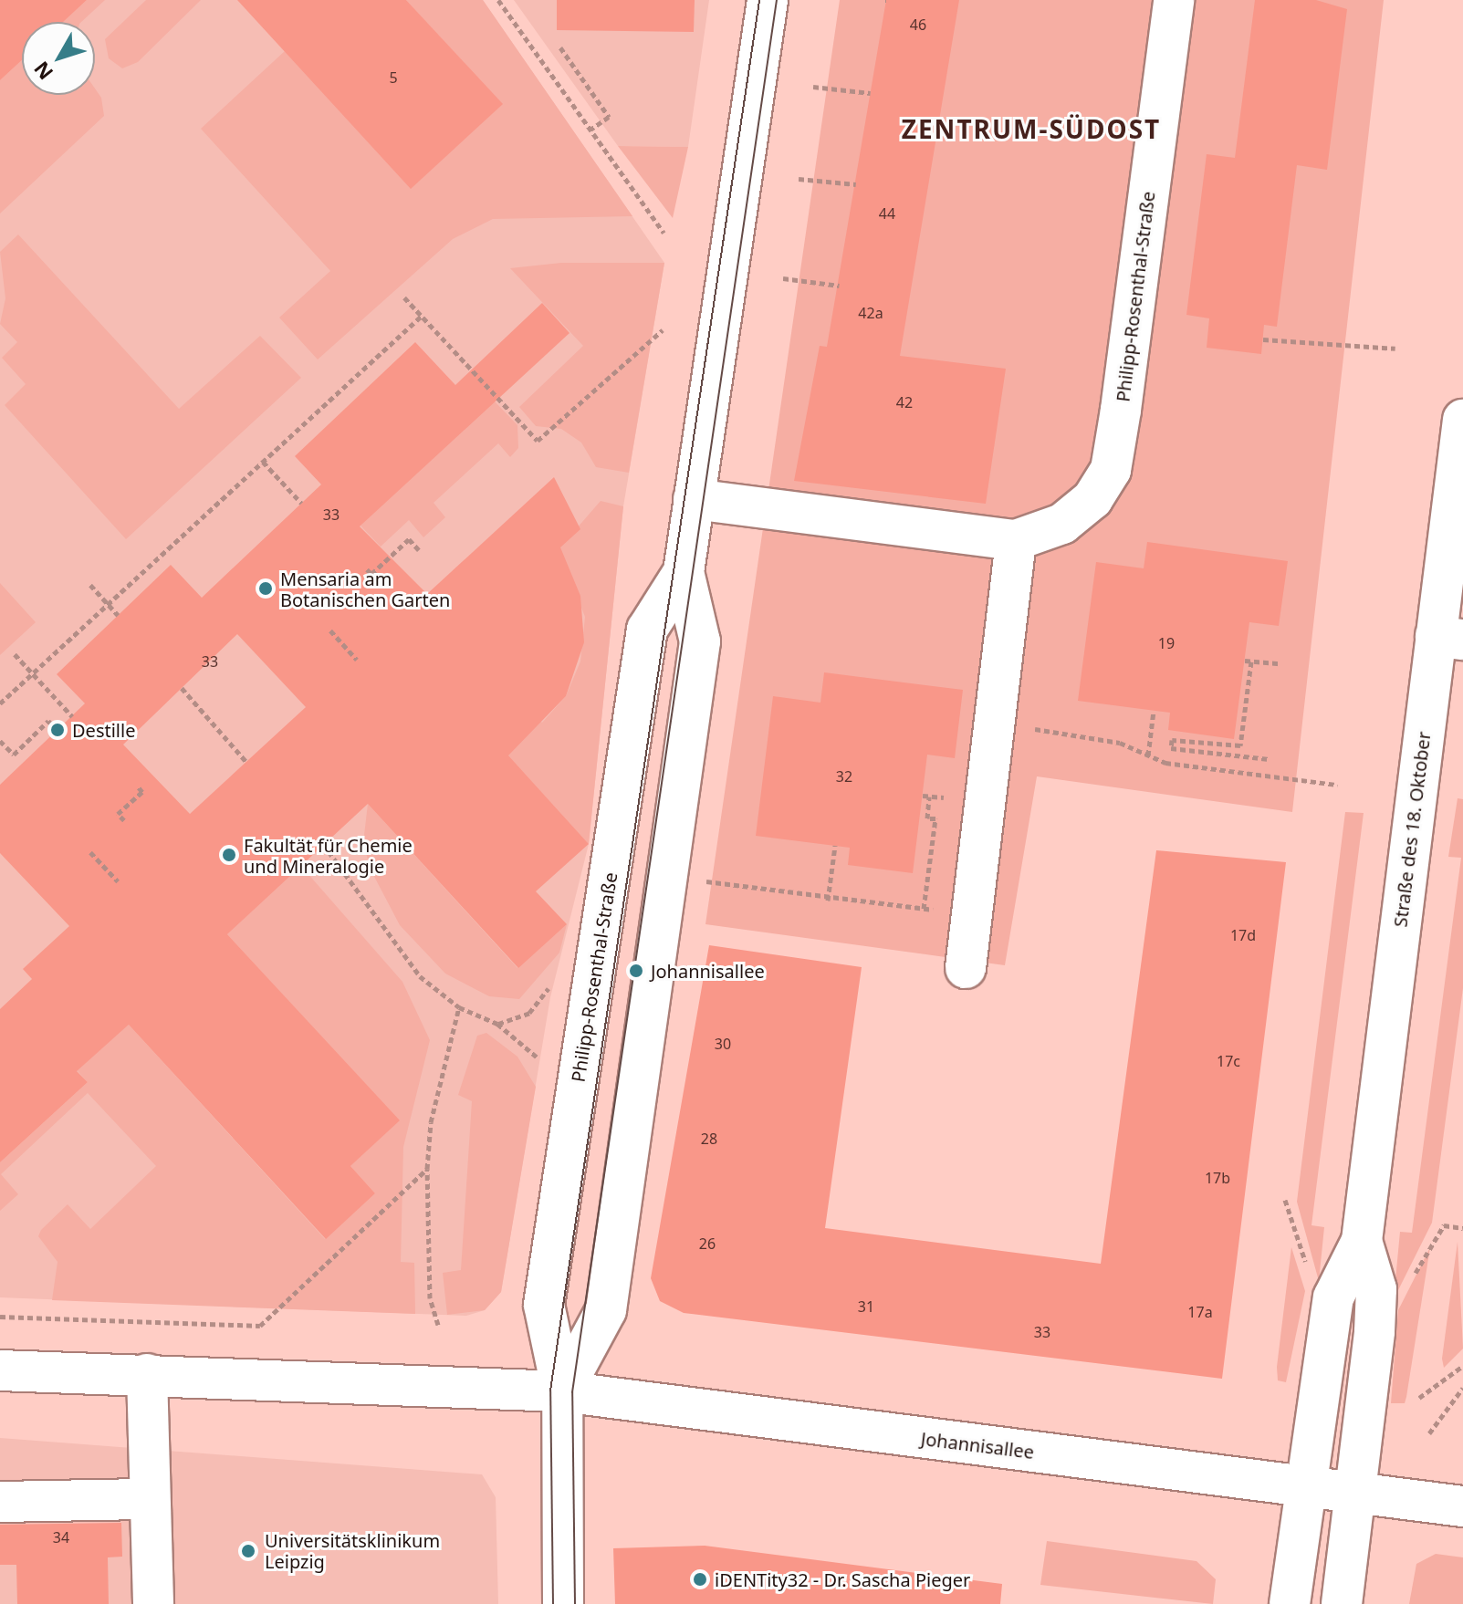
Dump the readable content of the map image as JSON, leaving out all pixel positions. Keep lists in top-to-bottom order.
{
  "streets": {
    "street": ["Philipp-Rosenthal-Straße", "Straße des 18. Oktober", "Johannisallee"]
  },
  "crossings": [
    ["Philipp-Rosenthal-Straße", "Johannisallee"],
    ["Straße des 18. Oktober", "Johannisallee"]
  ],
  "districts": ["ZENTRUM-SÜDOST"],
  "places": [
    "Mensaria am Botanischen Garten",
    "Destille",
    "Fakultät für Chemie und Mineralogie",
    "Johannisallee",
    "Universitätsklinikum Leipzig",
    "iDENTity32 - Dr. Sascha Pieger"
  ],
  "house_numbers": [
    "46",
    "5",
    "44",
    "42a",
    "42",
    "33",
    "19",
    "33",
    "32",
    "17d",
    "30",
    "17c",
    "28",
    "17b",
    "26",
    "31",
    "17a",
    "33",
    "34"
  ],
  "north": "bottom left"
}
